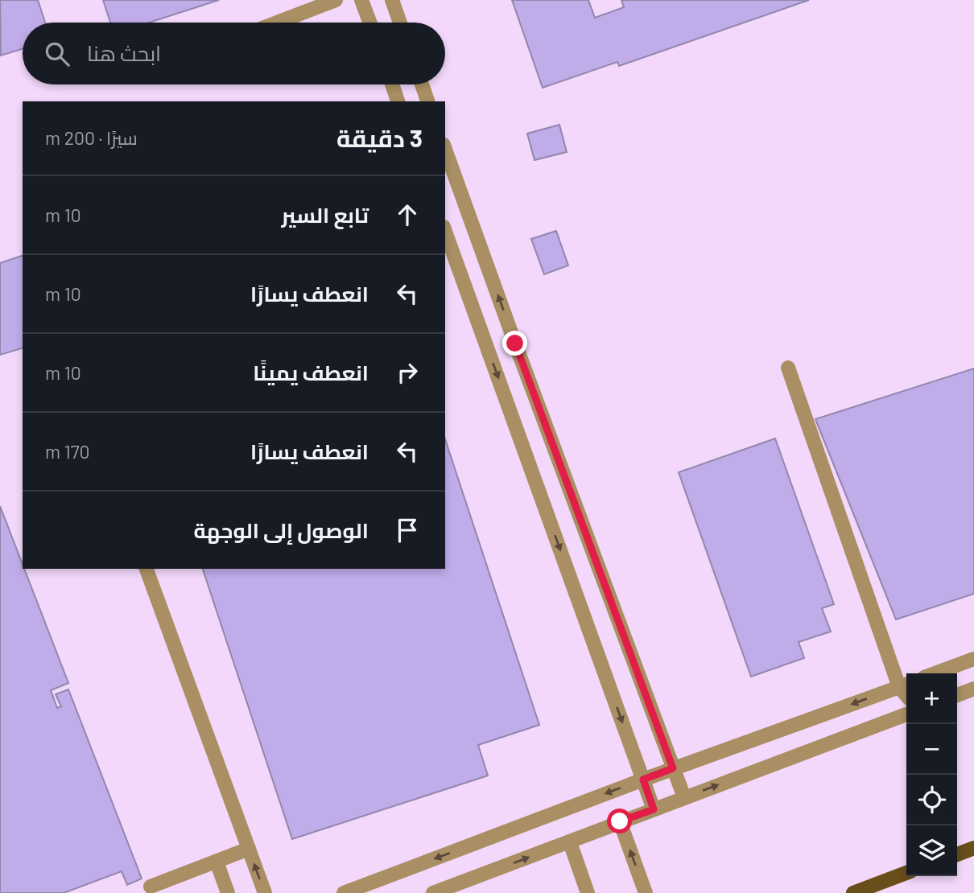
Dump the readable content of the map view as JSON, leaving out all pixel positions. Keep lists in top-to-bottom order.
{
  "page": {
    "search": "ابحث هنا",
    "heading": ["3 دقيقة", "سيرًا · 200 m"],
    "list": [
      ["تابع السير", "10 m"],
      ["انعطف يسارًا", "10 m"],
      ["انعطف يمينًا", "10 m"],
      ["انعطف يسارًا", "170 m"],
      "الوصول إلى الوجهة"
    ],
    "map_buttons": ["+", "−"]
  }
}
